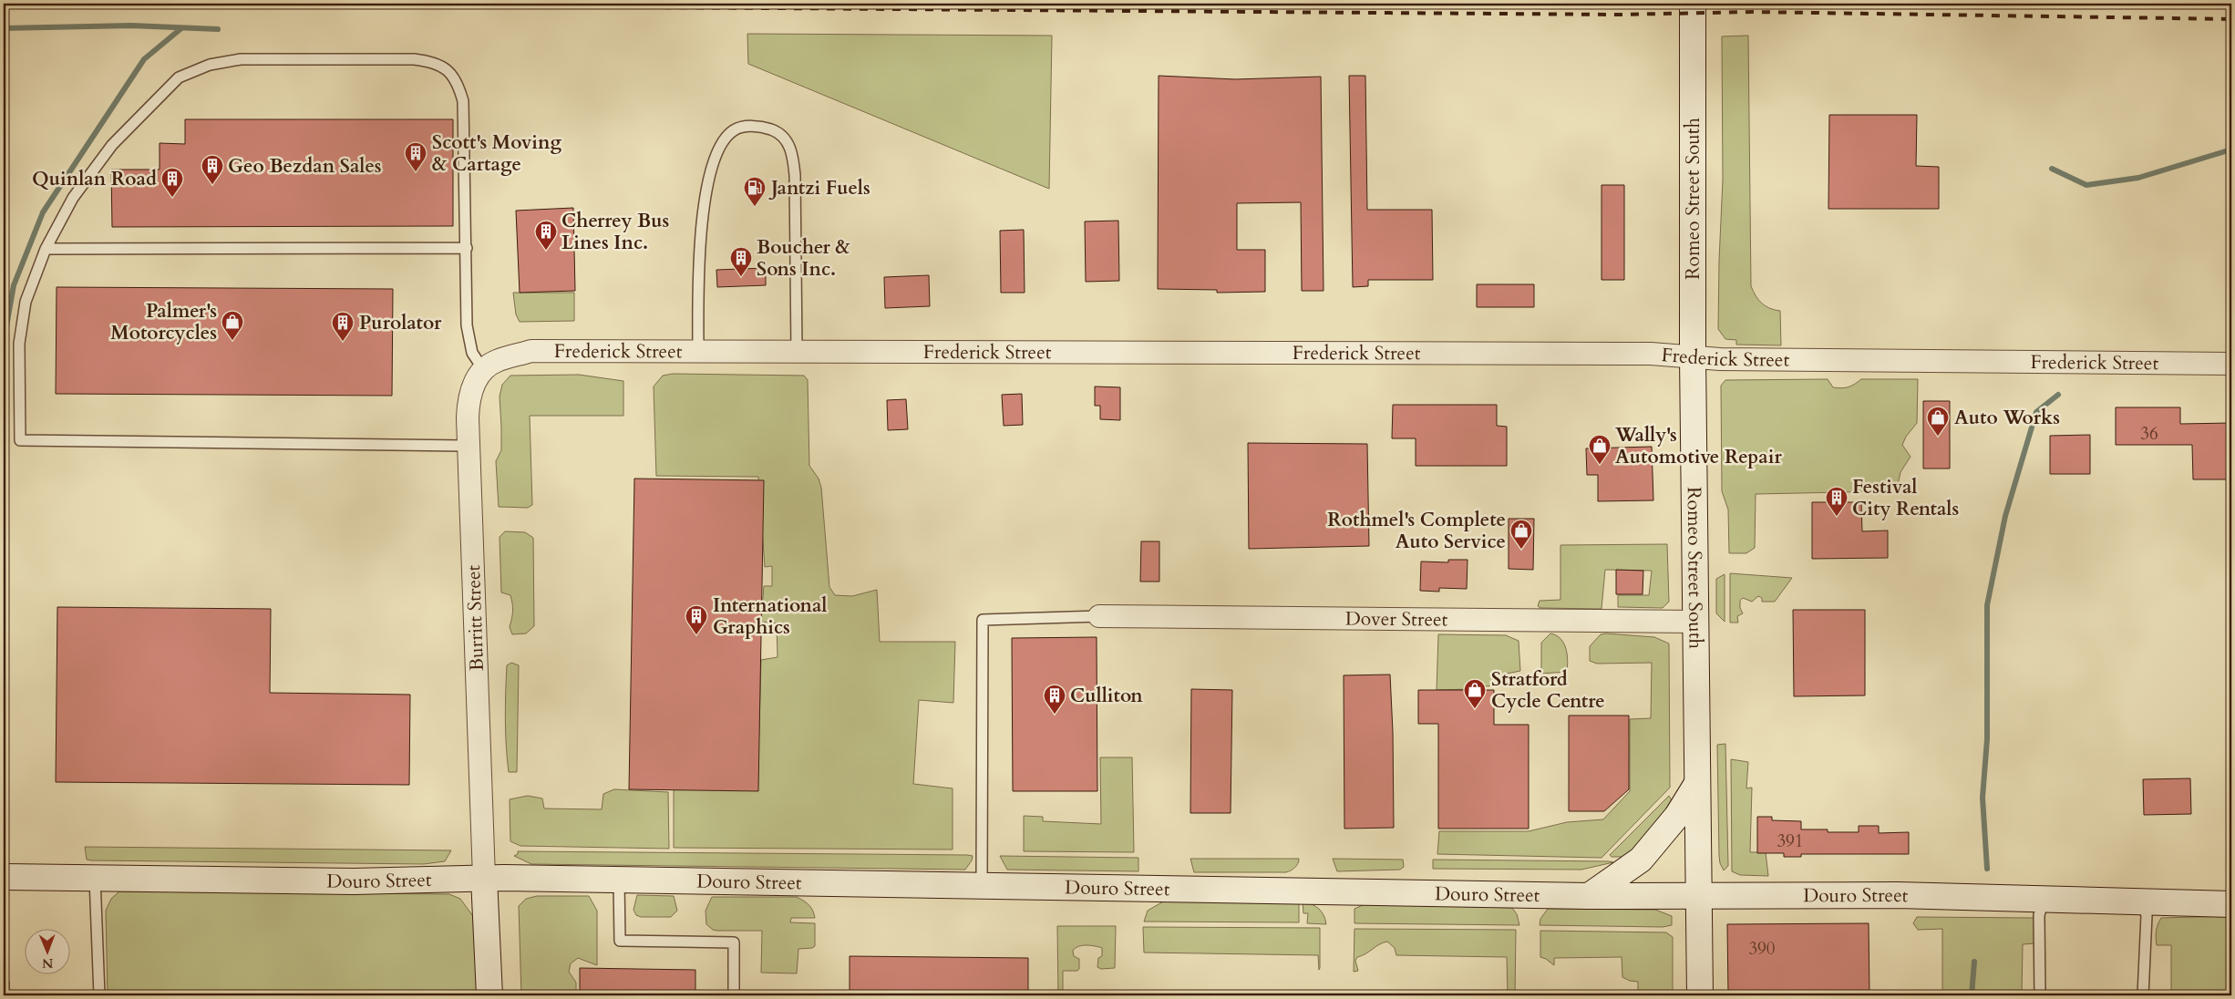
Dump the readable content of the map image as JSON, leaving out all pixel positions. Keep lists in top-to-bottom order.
{
  "streets": {
    "street": [
      "Romeo Street South",
      "Frederick Street",
      "Burritt Street",
      "Dover Street",
      "Douro Street"
    ]
  },
  "crossings": [
    ["Romeo Street South", "Frederick Street"],
    ["Romeo Street South", "Dover Street"],
    ["Romeo Street South", "Douro Street"],
    ["Frederick Street", "Burritt Street"],
    ["Burritt Street", "Douro Street"]
  ],
  "places": {
    "building": [
      "Scott's Moving & Cartage",
      "Geo Bezdan Sales",
      "Quinlan Road",
      "Cherrey Bus Lines Inc.",
      "Boucher & Sons Inc.",
      "Purolator",
      "Festival City Rentals",
      "International Graphics",
      "Culliton"
    ],
    "fuel station": ["Jantzi Fuels"],
    "shop": [
      "Palmer's Motorcycles",
      "Auto Works",
      "Wally's Automotive Repair",
      "Rothmel's Complete Auto Service",
      "Stratford Cycle Centre"
    ]
  },
  "house_numbers": ["36", "391", "390"],
  "north": "bottom"
}
